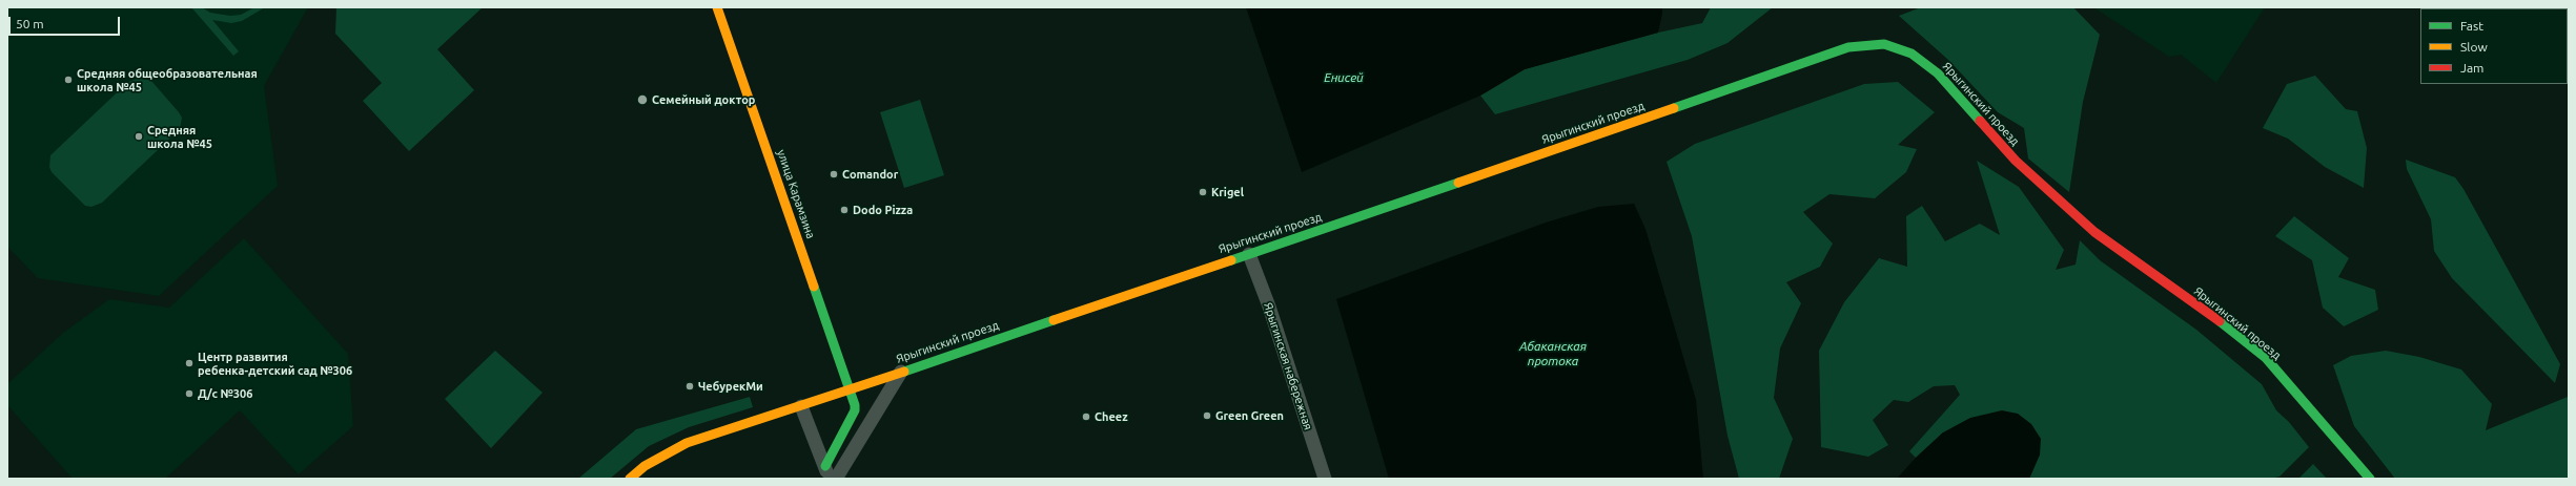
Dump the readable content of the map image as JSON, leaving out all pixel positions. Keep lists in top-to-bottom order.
{
  "streets": {
    "main road": ["Ярыгинский проезд", "улица Карамзина"],
    "street": ["Ярыгинская набережная"]
  },
  "crossings": [
    ["Ярыгинский проезд", "улица Карамзина"],
    ["Ярыгинский проезд", "Ярыгинская набережная"]
  ],
  "water": ["Енисей", "Абаканская протока"],
  "places": [
    "Средняя общеобразовательная школа №45",
    "Семейный доктор",
    "Средняя школа №45",
    "Comandor",
    "Krigel",
    "Dodo Pizza",
    "Центр развития ребенка-детский сад №306",
    "ЧебурекМи",
    "Д/с №306",
    "Green Green",
    "Cheez"
  ],
  "legend": ["Fast", "Slow", "Jam"],
  "scale_bar": "50 m"
}
